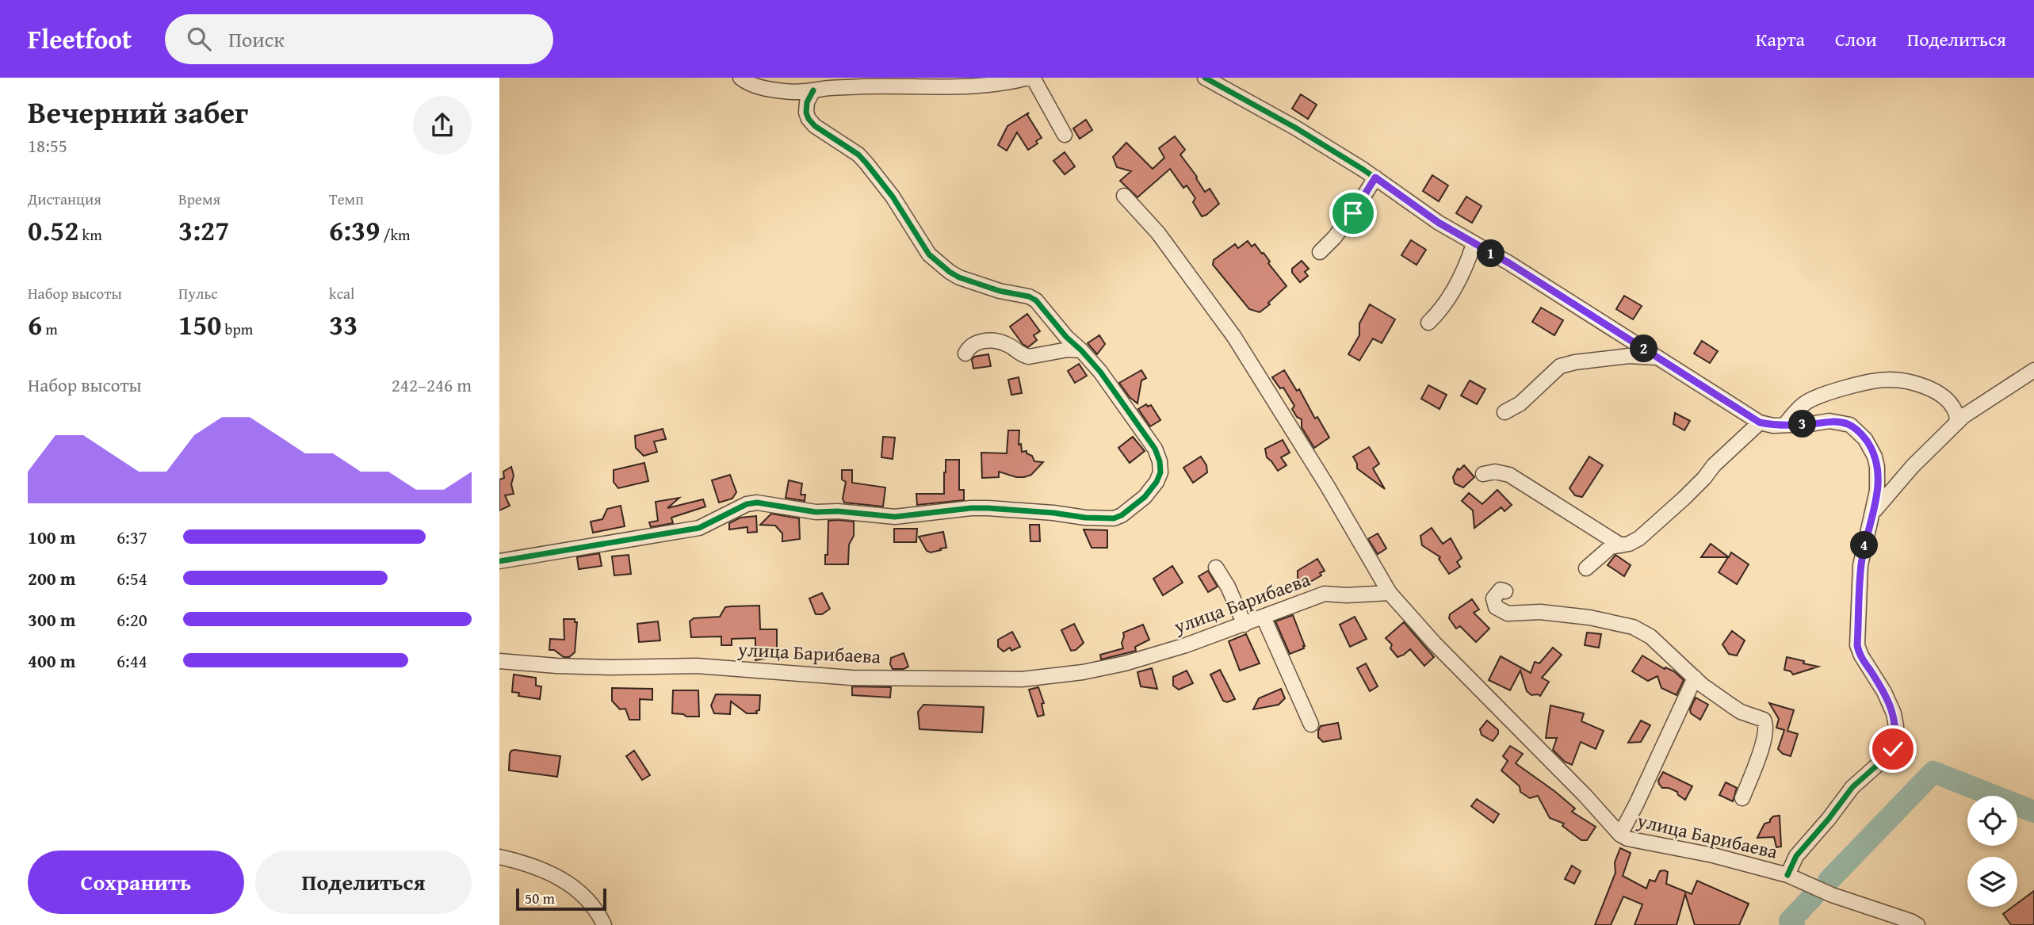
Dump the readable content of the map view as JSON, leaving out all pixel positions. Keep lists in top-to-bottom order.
{
  "streets": {
    "street": ["улица Барибаева"]
  },
  "scale_bar": "50 m",
  "page": {
    "header": "Fleetfoot",
    "search": "Поиск",
    "nav": ["Карта", "Слои", "Поделиться"],
    "heading": ["Вечерний забег", "18:55"],
    "stats": [
      ["Дистанция", "0.52 km"],
      ["Время", "3:27"],
      ["Темп", "6:39 /km"],
      ["Набор высоты", "6 m"],
      ["Пульс", "150 bpm"],
      ["kcal", "33"]
    ],
    "pins": [
      "1",
      "2",
      "3",
      "4"
    ],
    "chart": ["Набор высоты", "242–246 m"],
    "list": [
      {
        "name": "100 m",
        "note": "6:37"
      },
      {
        "name": "200 m",
        "note": "6:54"
      },
      {
        "name": "300 m",
        "note": "6:20"
      },
      {
        "name": "400 m",
        "note": "6:44"
      }
    ],
    "buttons": ["Сохранить", "Поделиться"],
    "scale": "50 m"
  }
}
